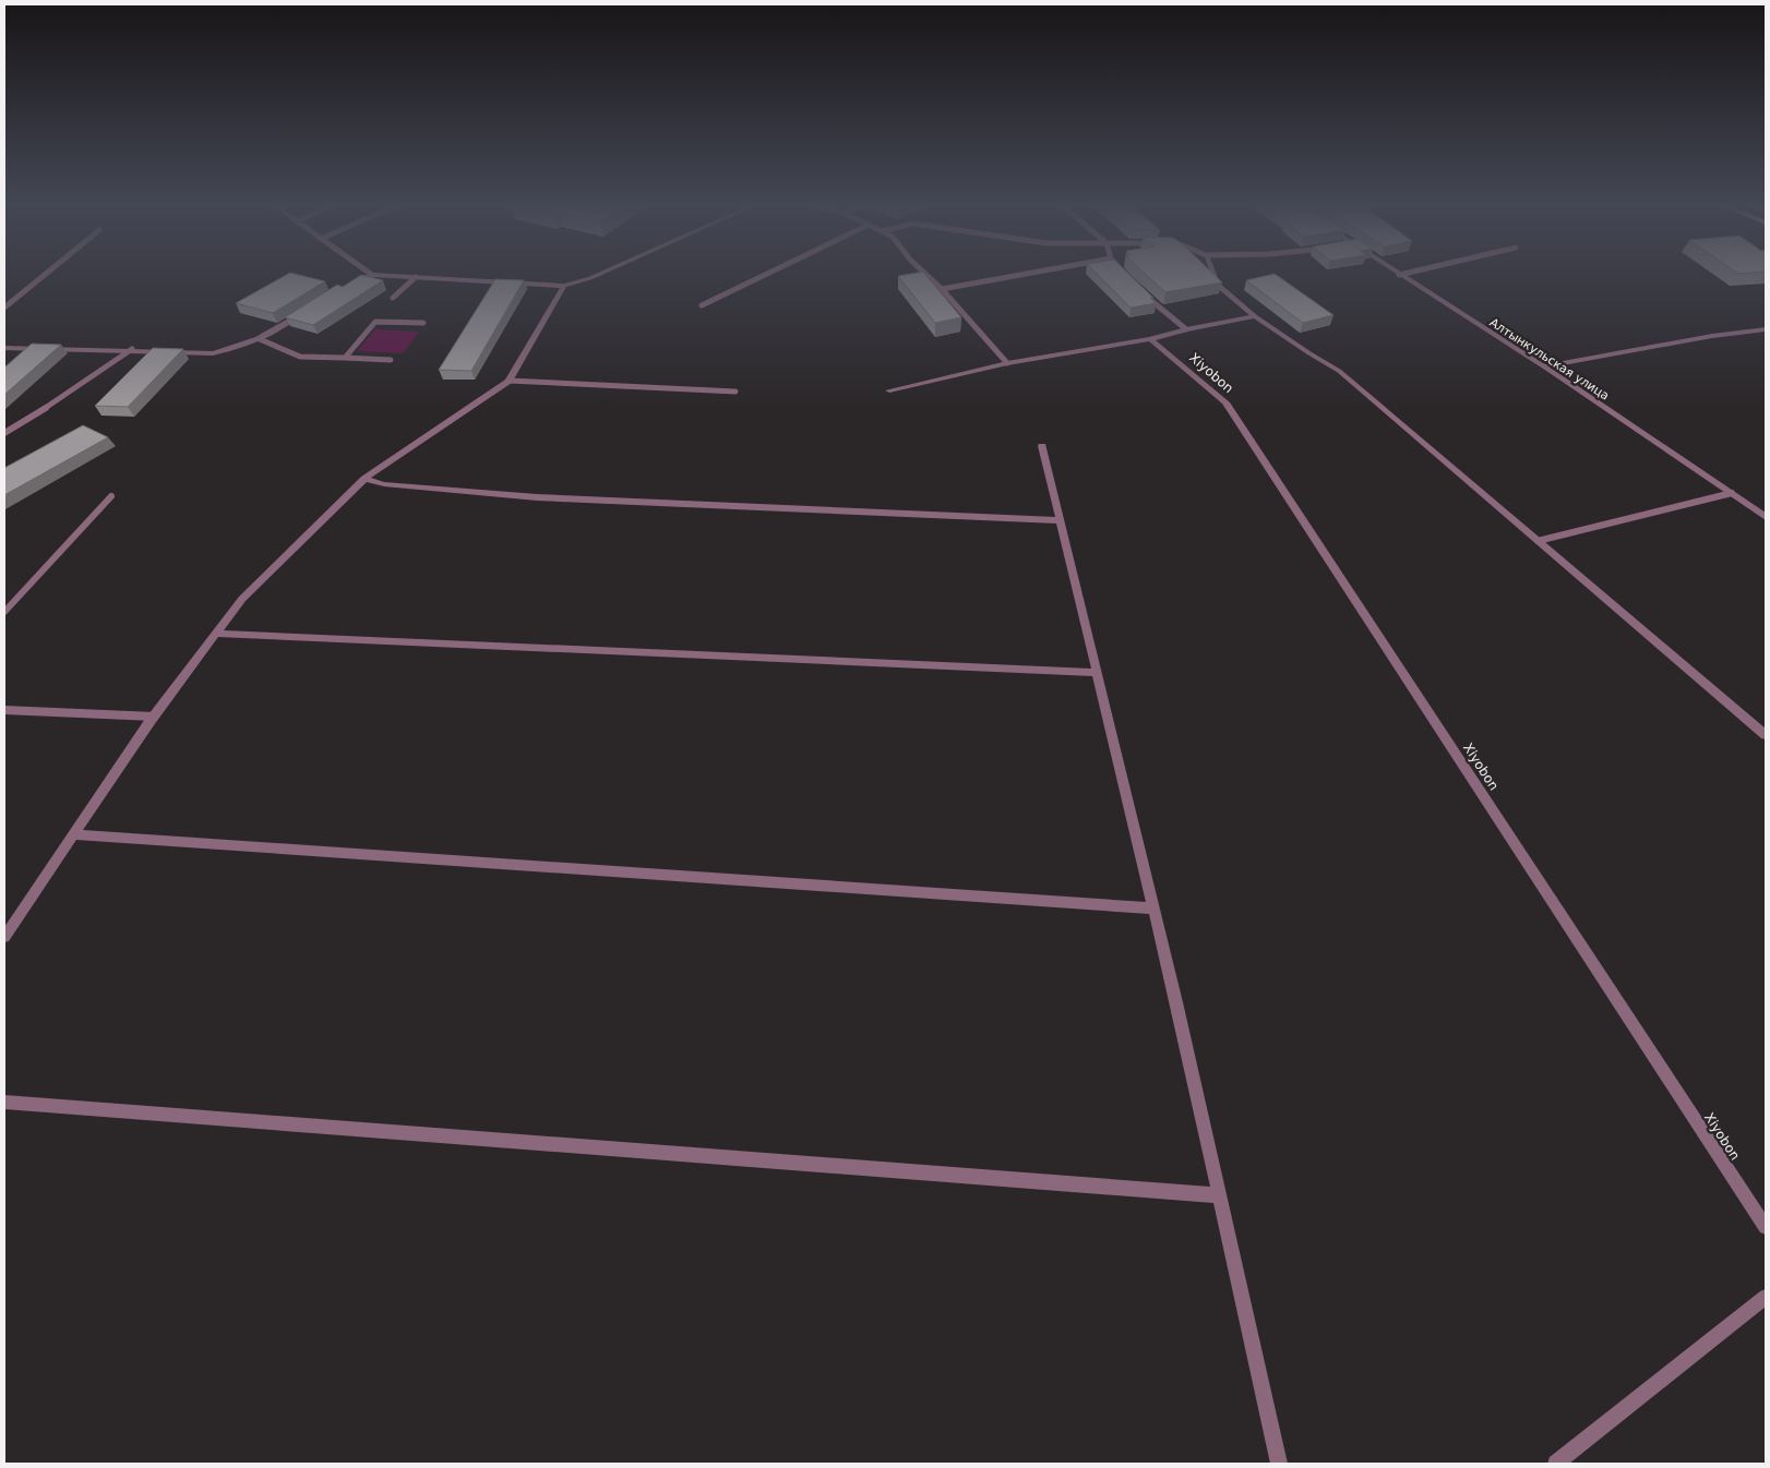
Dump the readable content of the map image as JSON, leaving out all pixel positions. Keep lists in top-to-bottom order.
{
  "streets": {
    "street": ["Алтынкульская улица", "Xiyobon"]
  }
}
